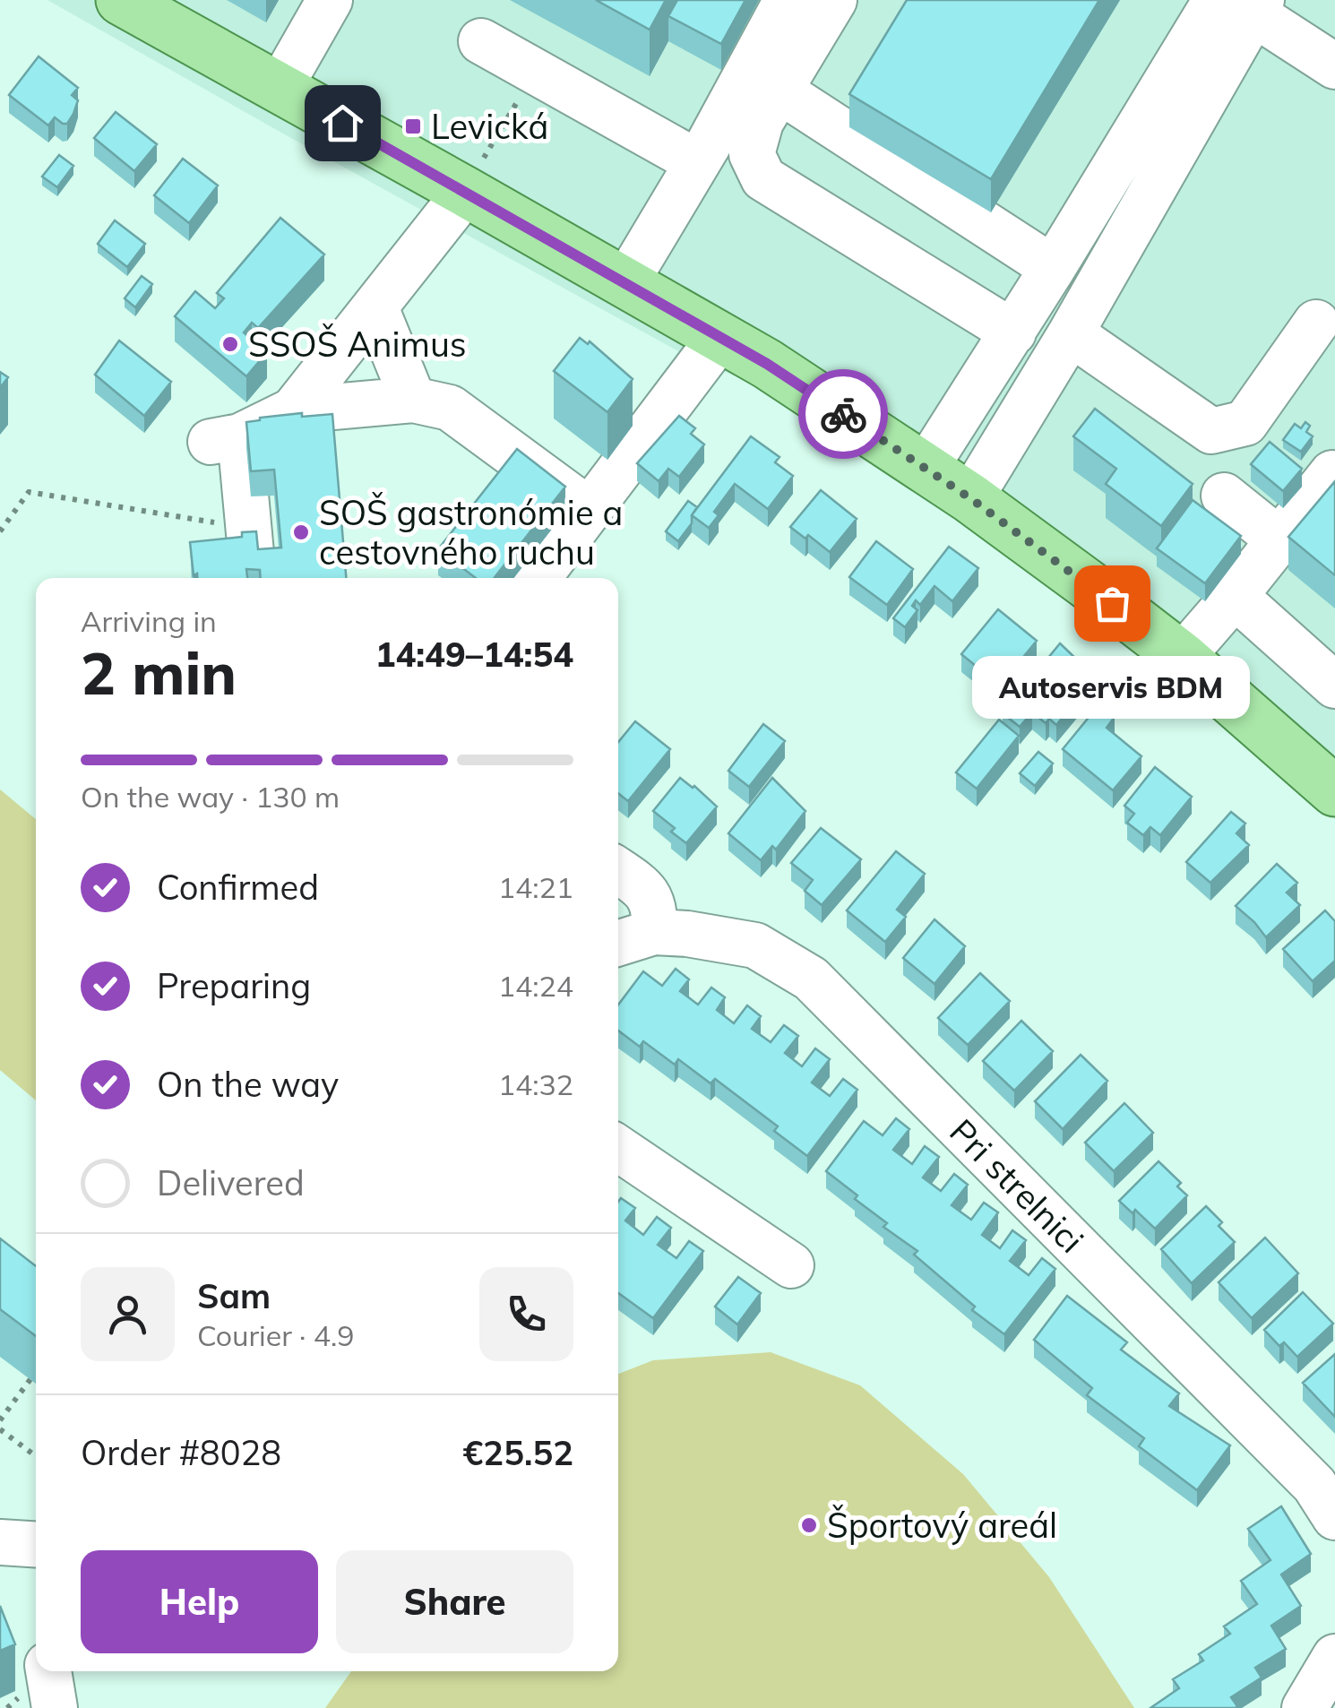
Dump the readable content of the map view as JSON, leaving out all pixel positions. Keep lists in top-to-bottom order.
{
  "streets": {
    "street": ["Pri strelnici"]
  },
  "places": {
    "transit": ["Levická"],
    "other": [
      "SSOŠ Animus",
      "SOŠ gastronómie a cestovného ruchu",
      "Autoservis BDM",
      "Športový areál"
    ]
  },
  "page": {
    "heading": ["2 min", "Arriving in", "14:49–14:54"],
    "panel": [
      "Sam",
      "Courier · 4.9",
      "Order #8028",
      "€25.52"
    ],
    "bubble": "Autoservis BDM",
    "bar": "On the way · 130 m",
    "list": [
      ["Confirmed", "14:21"],
      ["Preparing", "14:24"],
      ["On the way", "14:32"],
      "Delivered"
    ],
    "buttons": ["Help", "Share"]
  }
}
